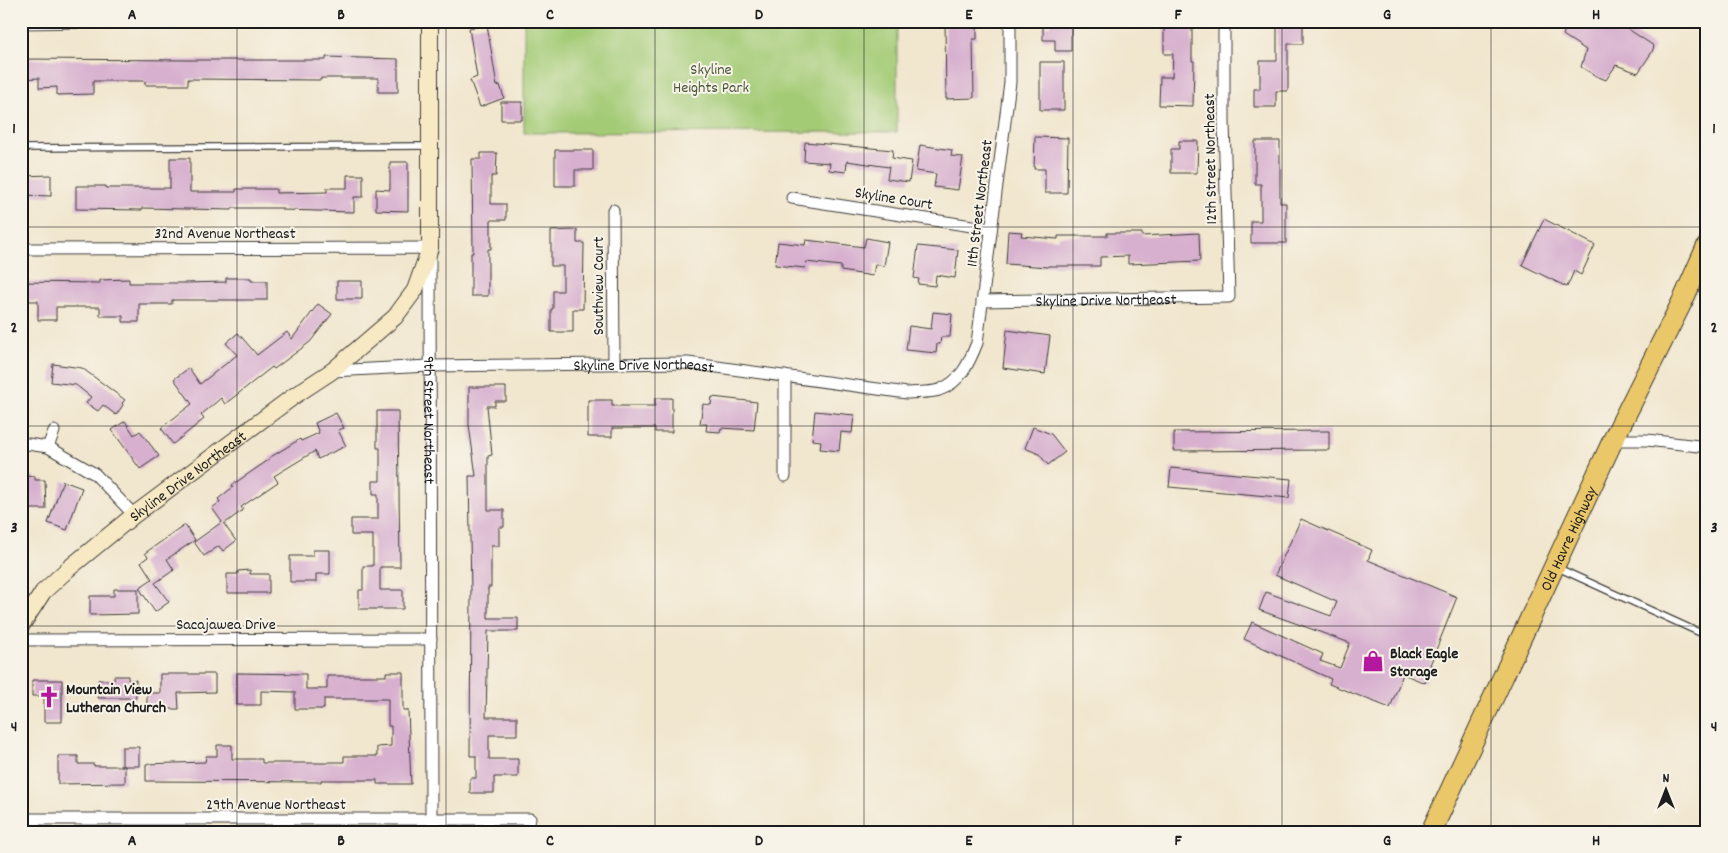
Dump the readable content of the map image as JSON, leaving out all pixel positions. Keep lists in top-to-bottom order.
{
  "streets": {
    "highway": ["Old Havre Highway"],
    "street": [
      "12th Street Northeast",
      "Skyline Court",
      "11th Street Northeast",
      "32nd Avenue Northeast",
      "Southview Court",
      "Skyline Drive Northeast",
      "9th Street Northeast",
      "Sacajawea Drive",
      "29th Avenue Northeast"
    ]
  },
  "crossings": [
    ["12th Street Northeast", "Skyline Drive Northeast"],
    ["Skyline Court", "11th Street Northeast"],
    ["11th Street Northeast", "Skyline Drive Northeast"],
    ["32nd Avenue Northeast", "Skyline Drive Northeast"],
    ["32nd Avenue Northeast", "9th Street Northeast"],
    ["Southview Court", "Skyline Drive Northeast"],
    ["Skyline Drive Northeast", "9th Street Northeast"],
    ["9th Street Northeast", "Sacajawea Drive"],
    ["9th Street Northeast", "29th Avenue Northeast"]
  ],
  "parks": ["Skyline Heights Park"],
  "places": {
    "shop": ["Black Eagle Storage"],
    "church": ["Mountain View Lutheran Church"]
  },
  "north": "top",
  "grid": {
    "columns": [
      "A",
      "B",
      "C",
      "D",
      "E",
      "F",
      "G",
      "H"
    ],
    "rows": [
      "1",
      "2",
      "3",
      "4"
    ]
  }
}
